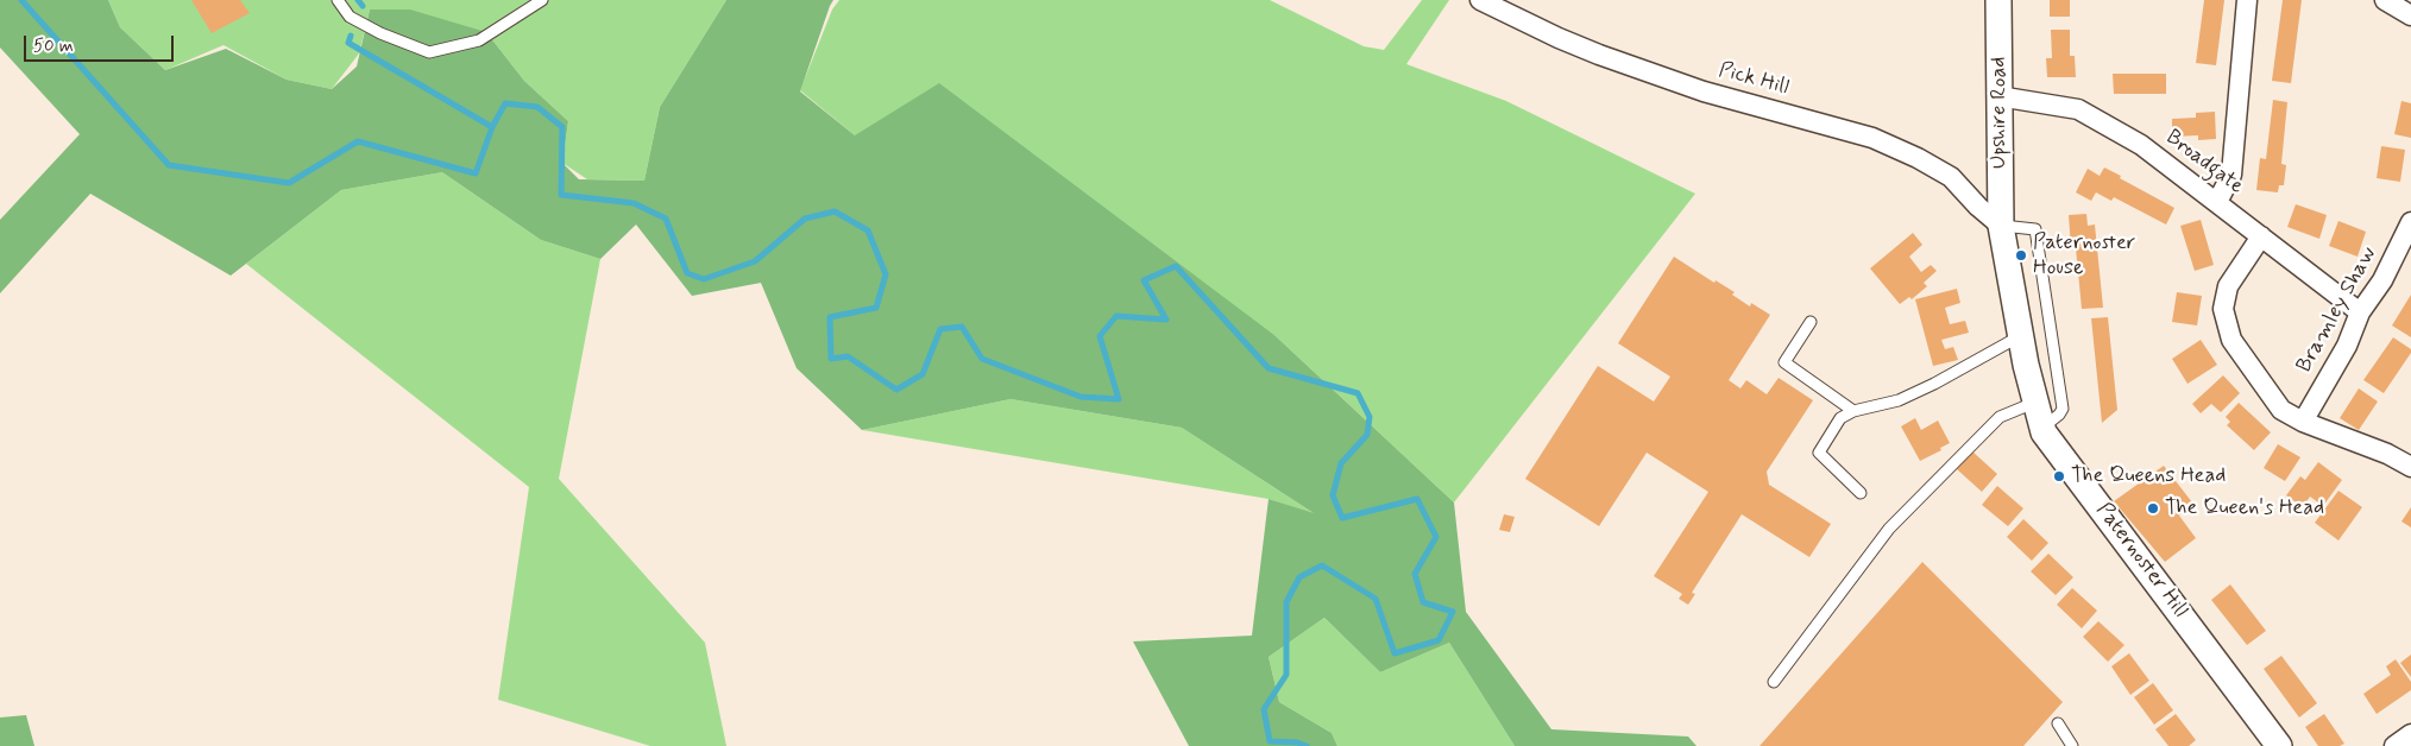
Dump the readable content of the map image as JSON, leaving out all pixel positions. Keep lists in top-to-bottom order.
{
  "streets": {
    "street": [
      "Pick Hill",
      "Upshire Road",
      "Broadgate",
      "Bramley Shaw",
      "Paternoster Hill"
    ]
  },
  "crossings": [
    ["Pick Hill", "Upshire Road"],
    ["Pick Hill", "Paternoster Hill"],
    ["Upshire Road", "Broadgate"],
    ["Upshire Road", "Paternoster Hill"],
    ["Broadgate", "Bramley Shaw"]
  ],
  "places": ["Paternoster House", "The Queens Head", "The Queen's Head"],
  "scale_bar": "50 m"
}
